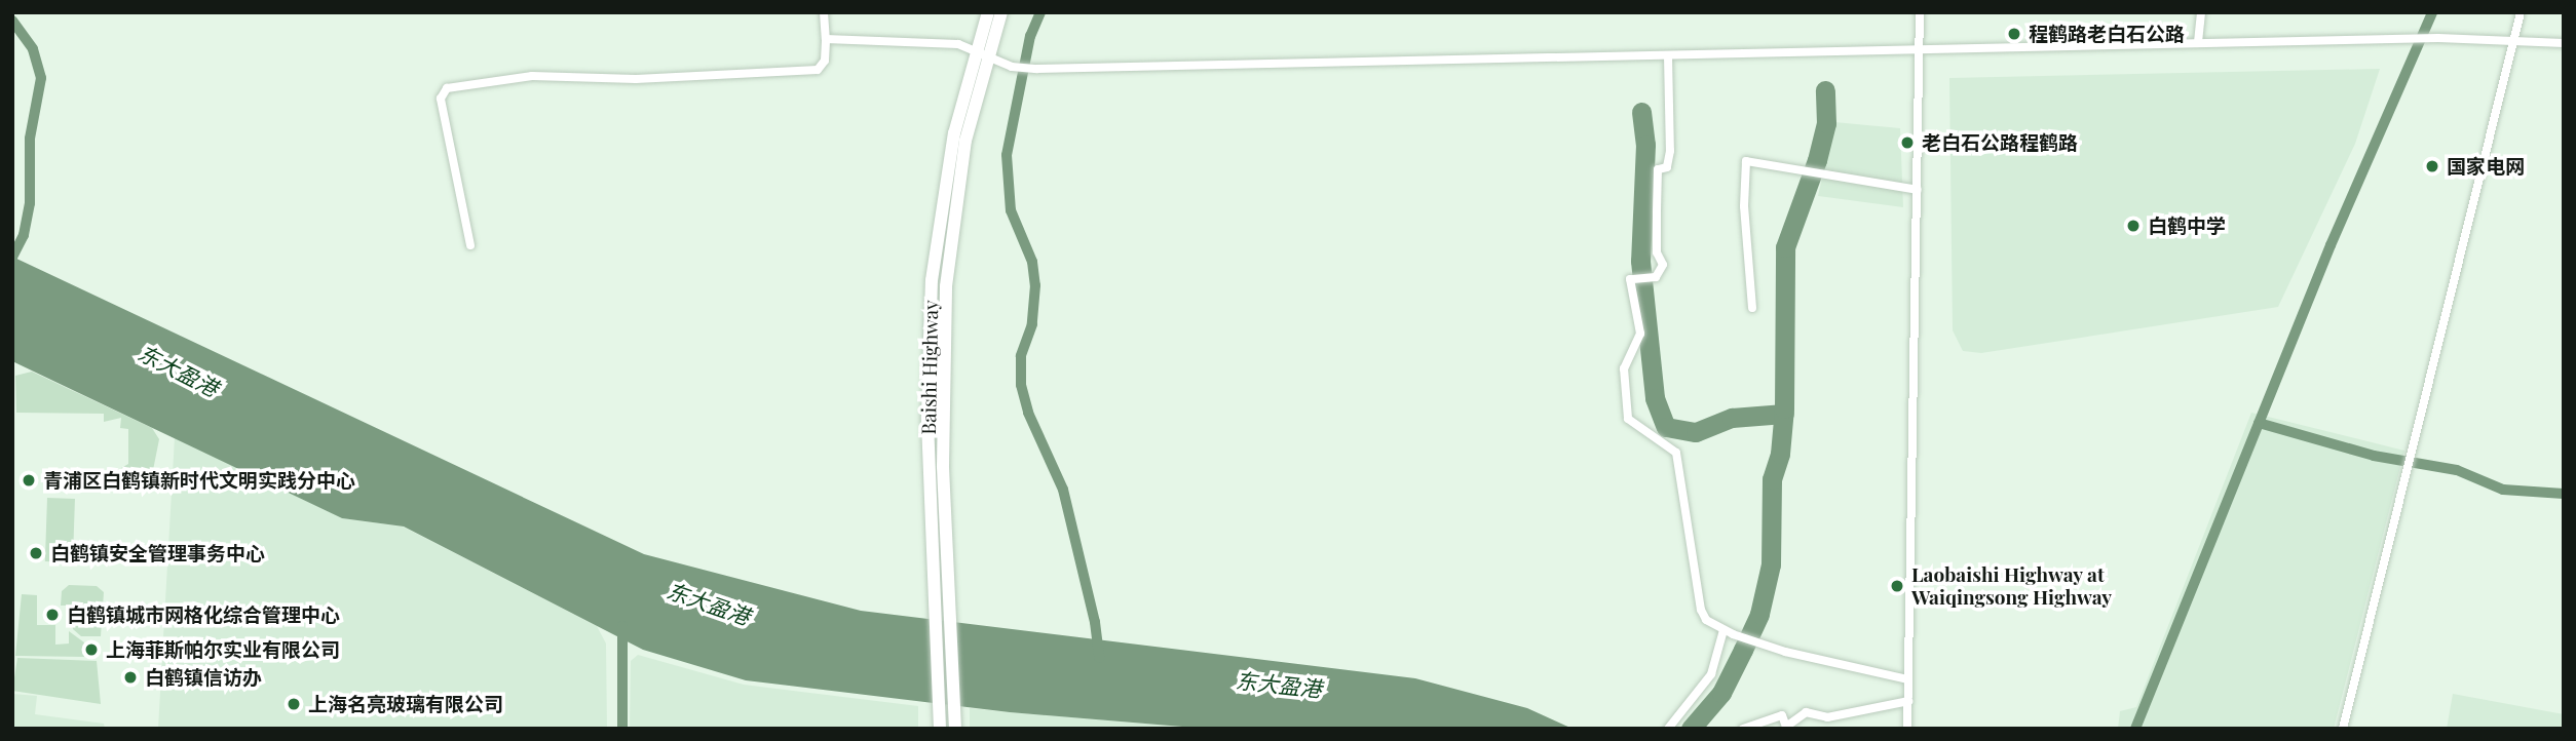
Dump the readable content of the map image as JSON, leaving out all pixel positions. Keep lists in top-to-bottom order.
{
  "streets": {
    "main road": ["Baishi Highway"]
  },
  "water": ["东大盈港"],
  "places": [
    "程鹤路老白石公路",
    "老白石公路程鹤路",
    "国家电网",
    "白鹤中学",
    "青浦区白鹤镇新时代文明实践分中心",
    "白鹤镇安全管理事务中心",
    "Laobaishi Highway at Waiqingsong Highway",
    "白鹤镇城市网格化综合管理中心",
    "上海菲斯帕尔实业有限公司",
    "白鹤镇信访办",
    "上海名亮玻璃有限公司"
  ]
}
